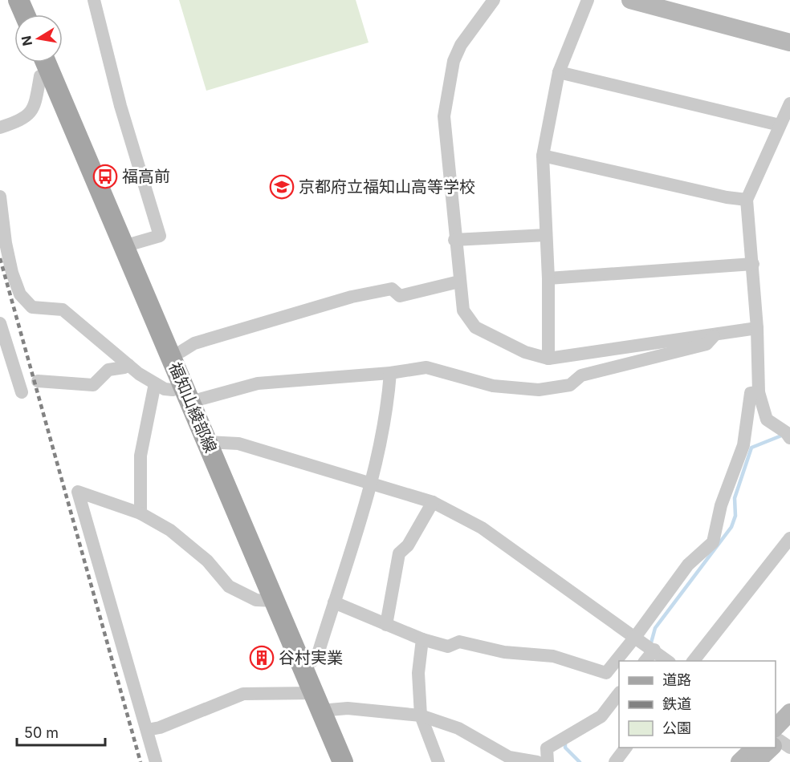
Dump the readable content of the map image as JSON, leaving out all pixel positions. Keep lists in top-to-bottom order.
{
  "streets": {
    "main road": ["福知山綾部線"]
  },
  "places": {
    "bus stop": ["福高前"],
    "school or university": ["京都府立福知山高等学校"],
    "building": ["谷村実業"]
  },
  "legend": ["道路", "鉄道", "公園"],
  "scale_bar": "50 m",
  "north": "left"
}
